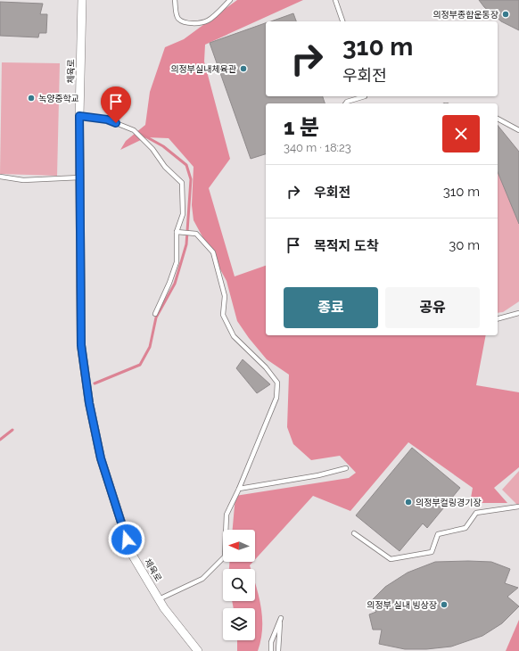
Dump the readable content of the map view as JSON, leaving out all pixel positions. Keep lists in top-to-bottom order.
{
  "streets": {
    "street": ["체육로"]
  },
  "places": [
    "의정부종합운동장",
    "의정부실내체육관",
    "녹양중학교",
    "의정부컬링경기장",
    "의정부 실내 빙상장"
  ],
  "north": "left",
  "page": {
    "turn": ["310 m", "우회전"],
    "heading": ["1 분", "340 m · 18:23"],
    "list": [
      {
        "name": "우회전",
        "value": "310 m"
      },
      {
        "name": "목적지 도착",
        "value": "30 m"
      }
    ],
    "buttons": ["종료", "공유"]
  }
}
